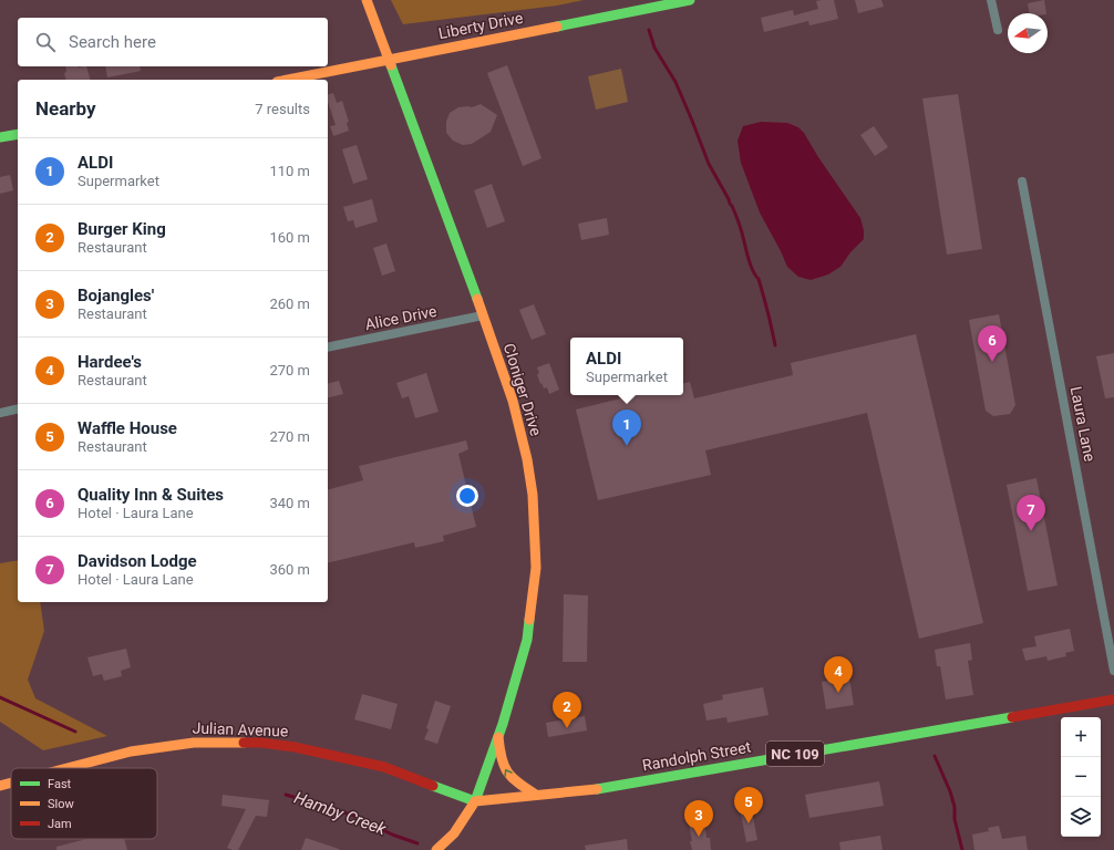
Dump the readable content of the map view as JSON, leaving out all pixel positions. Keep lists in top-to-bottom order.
{
  "streets": {
    "main road": [
      "Liberty Drive",
      "Cloniger Drive",
      "Julian Avenue",
      "NC 109",
      "Randolph Street"
    ],
    "street": ["Alice Drive", "Laura Lane"]
  },
  "crossings": [
    ["Liberty Drive", "Cloniger Drive"],
    ["Alice Drive", "Cloniger Drive"],
    ["Cloniger Drive", "Julian Avenue"],
    ["Cloniger Drive", "Randolph Street"],
    ["Julian Avenue", "Randolph Street"]
  ],
  "water": ["Hamby Creek"],
  "legend": ["Fast", "Slow", "Jam"],
  "north": "left",
  "page": {
    "search": "Search here",
    "heading": ["Nearby", "7 results"],
    "list": [
      {
        "mark": "1",
        "name": "ALDI",
        "note": "Supermarket",
        "value": "110 m"
      },
      {
        "mark": "2",
        "name": "Burger King",
        "note": "Restaurant",
        "value": "160 m"
      },
      {
        "mark": "3",
        "name": "Bojangles'",
        "note": "Restaurant",
        "value": "260 m"
      },
      {
        "mark": "4",
        "name": "Hardee's",
        "note": "Restaurant",
        "value": "270 m"
      },
      {
        "mark": "5",
        "name": "Waffle House",
        "note": "Restaurant",
        "value": "270 m"
      },
      {
        "mark": "6",
        "name": "Quality Inn & Suites",
        "note": "Hotel · Laura Lane",
        "value": "340 m"
      },
      {
        "mark": "7",
        "name": "Davidson Lodge",
        "note": "Hotel · Laura Lane",
        "value": "360 m"
      }
    ],
    "pins": [
      "6",
      "1",
      "7",
      "4",
      "2",
      "5",
      "3"
    ],
    "popup": ["ALDI", "Supermarket"],
    "map_buttons": ["+", "−"]
  }
}
